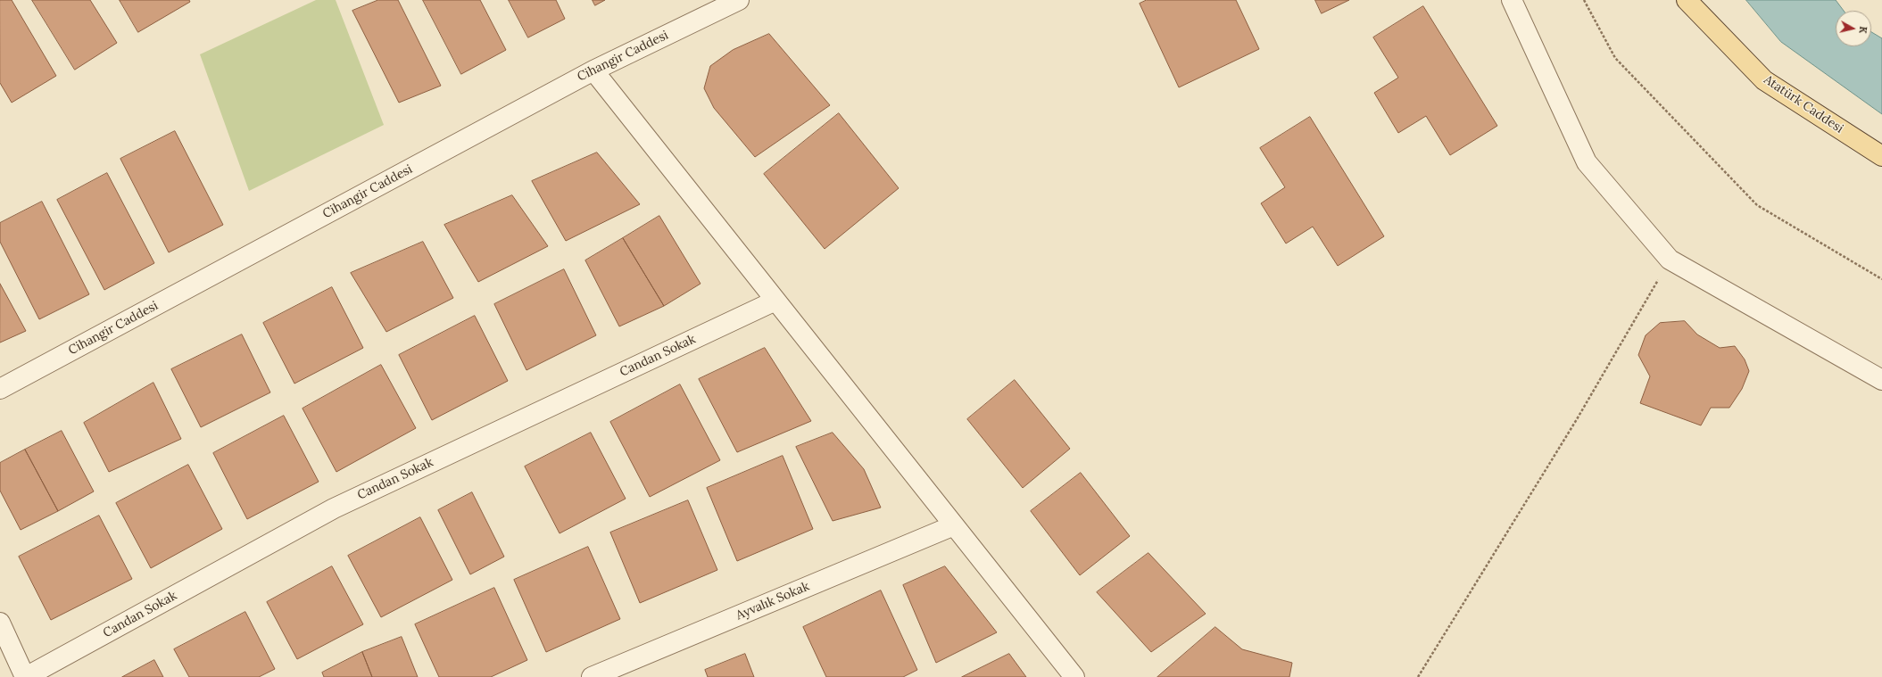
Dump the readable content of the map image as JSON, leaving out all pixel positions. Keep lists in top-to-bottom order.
{
  "streets": {
    "main road": ["Atatürk Caddesi"],
    "street": ["Cihangir Caddesi", "Candan Sokak", "Ayvalık Sokak"]
  },
  "north": "right"
}
